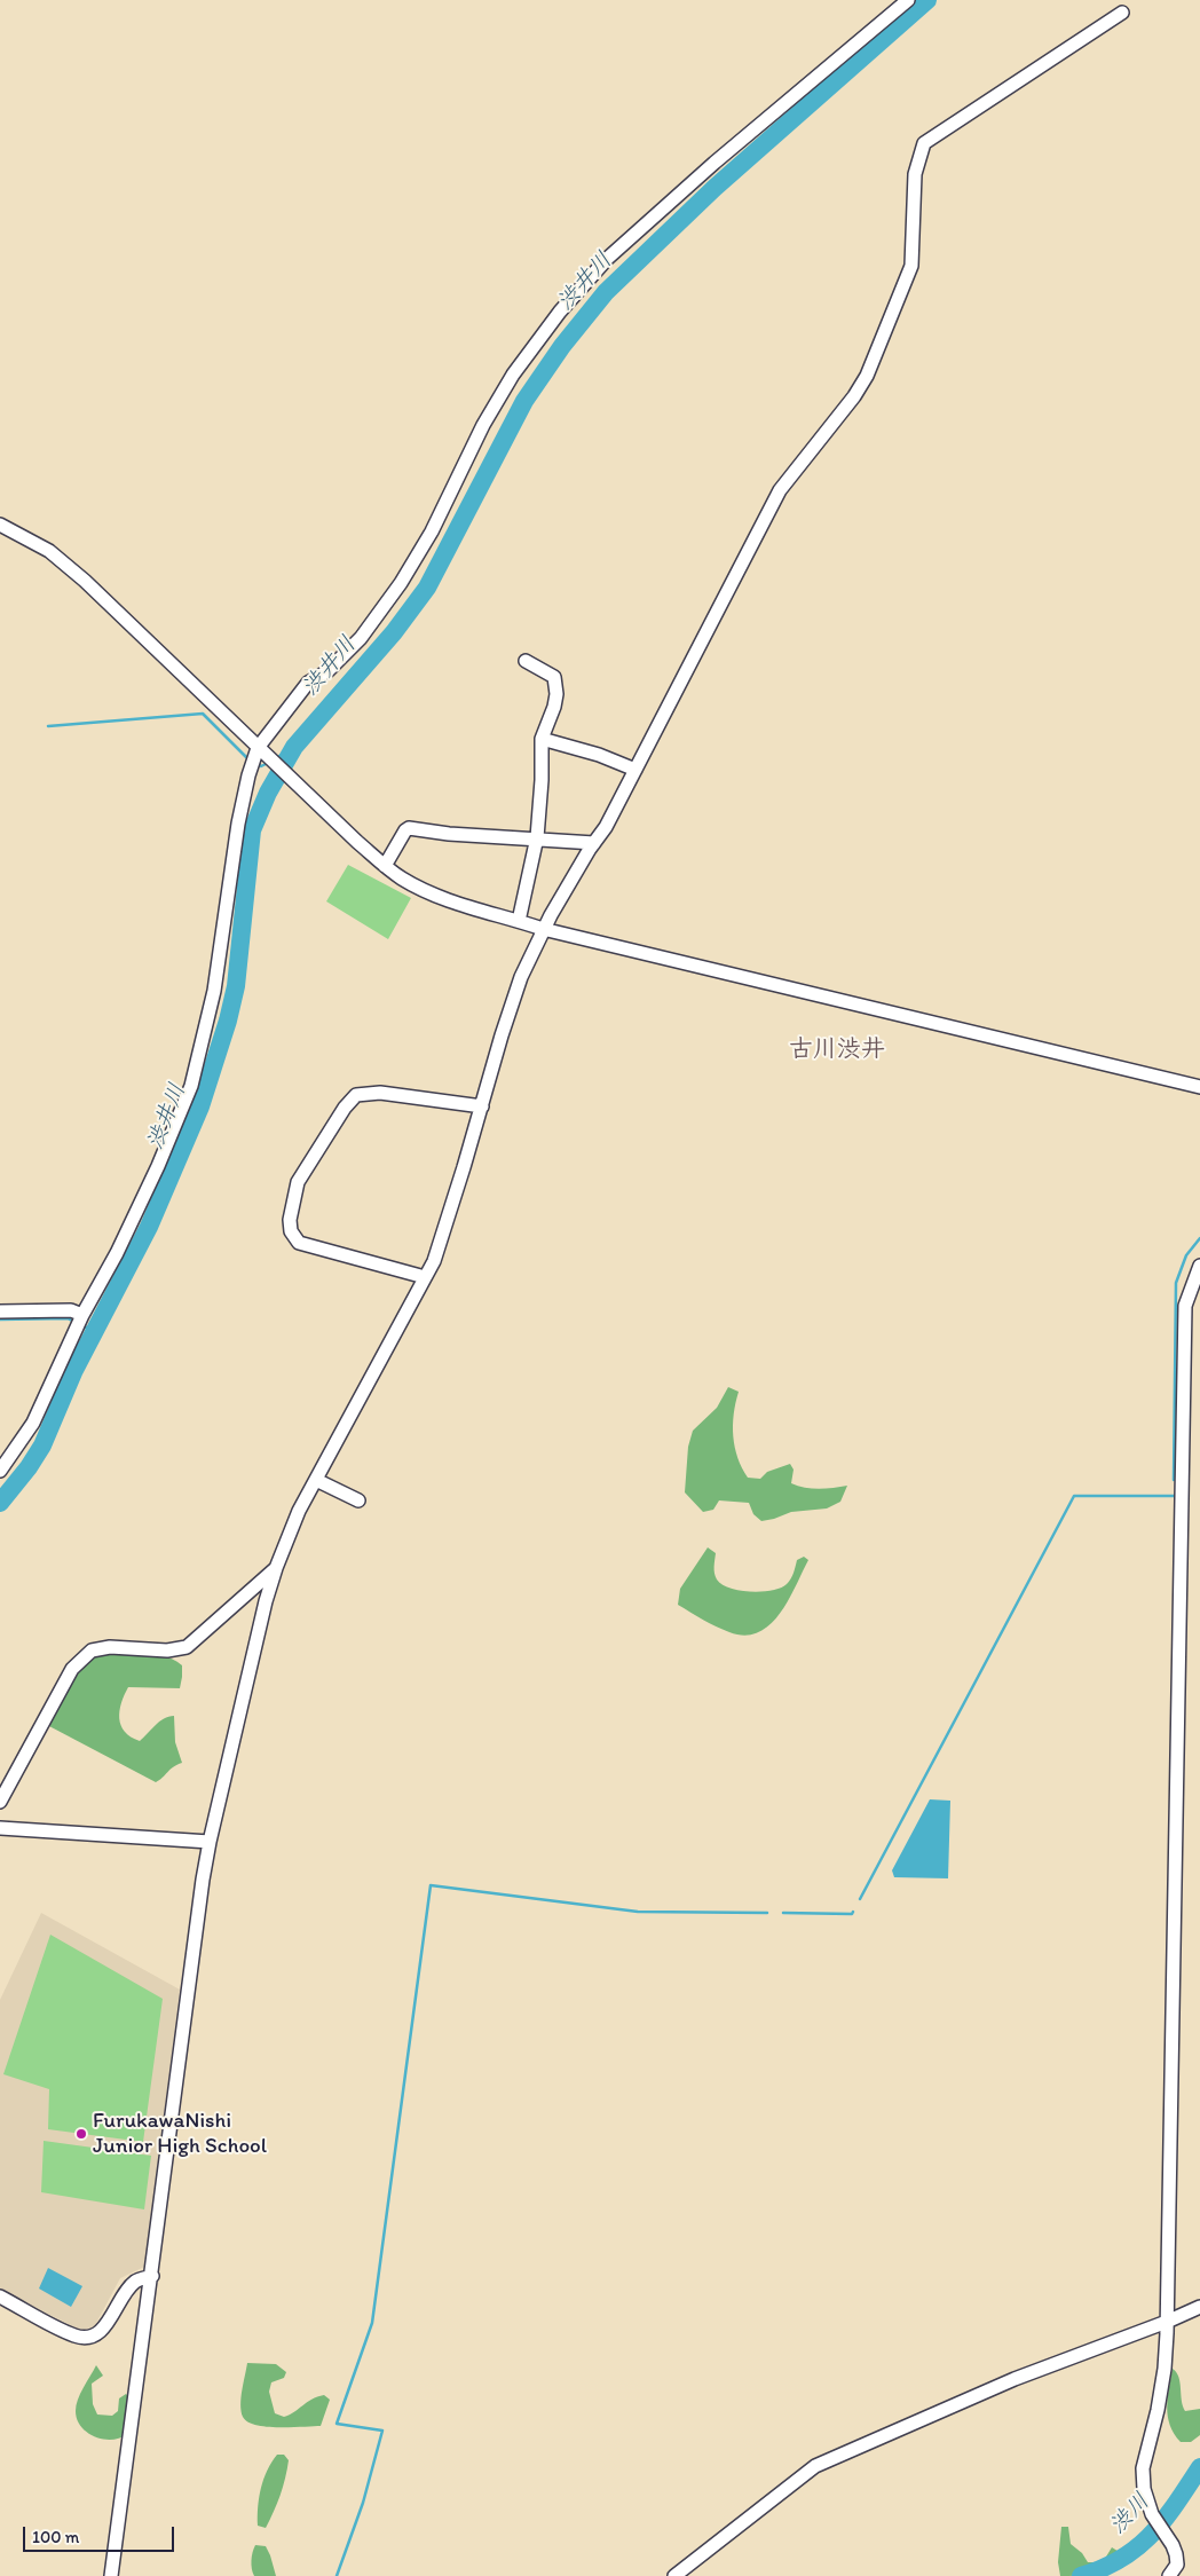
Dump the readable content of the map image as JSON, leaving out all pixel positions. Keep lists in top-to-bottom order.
{
  "districts": ["古川渋井"],
  "water": ["渋井川", "渋川"],
  "places": ["FurukawaNishi Junior High School"],
  "scale_bar": "100 m"
}
